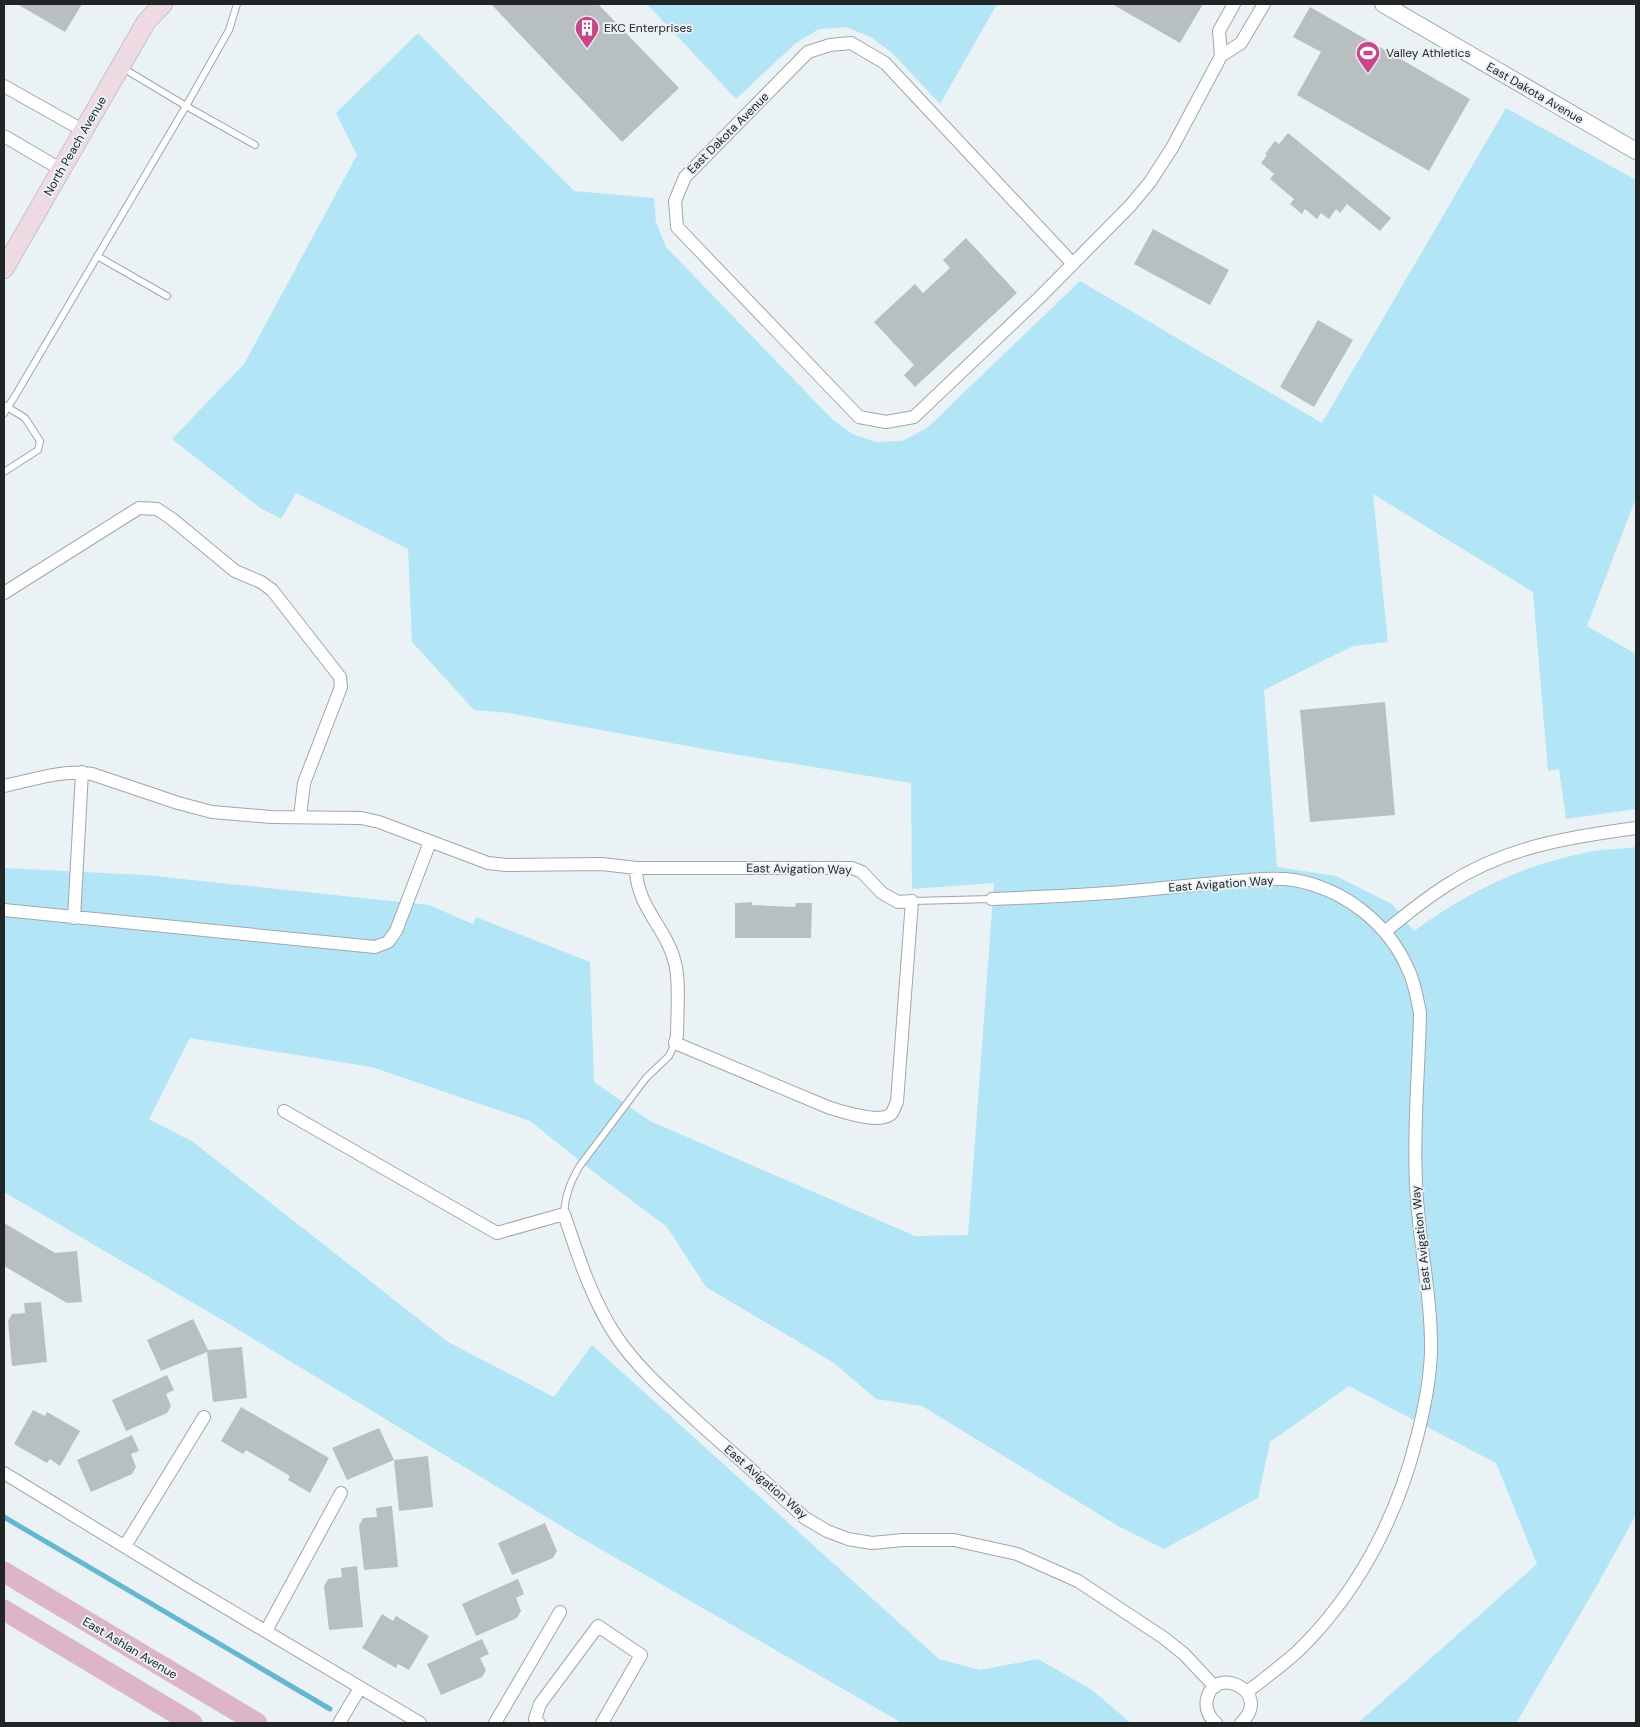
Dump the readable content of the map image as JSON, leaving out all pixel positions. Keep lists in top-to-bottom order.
{
  "streets": {
    "main road": ["North Peach Avenue", "East Ashlan Avenue"],
    "street": ["East Dakota Avenue", "East Avigation Way"]
  },
  "places": {
    "building": ["EKC Enterprises"],
    "sports": ["Valley Athletics"]
  }
}
